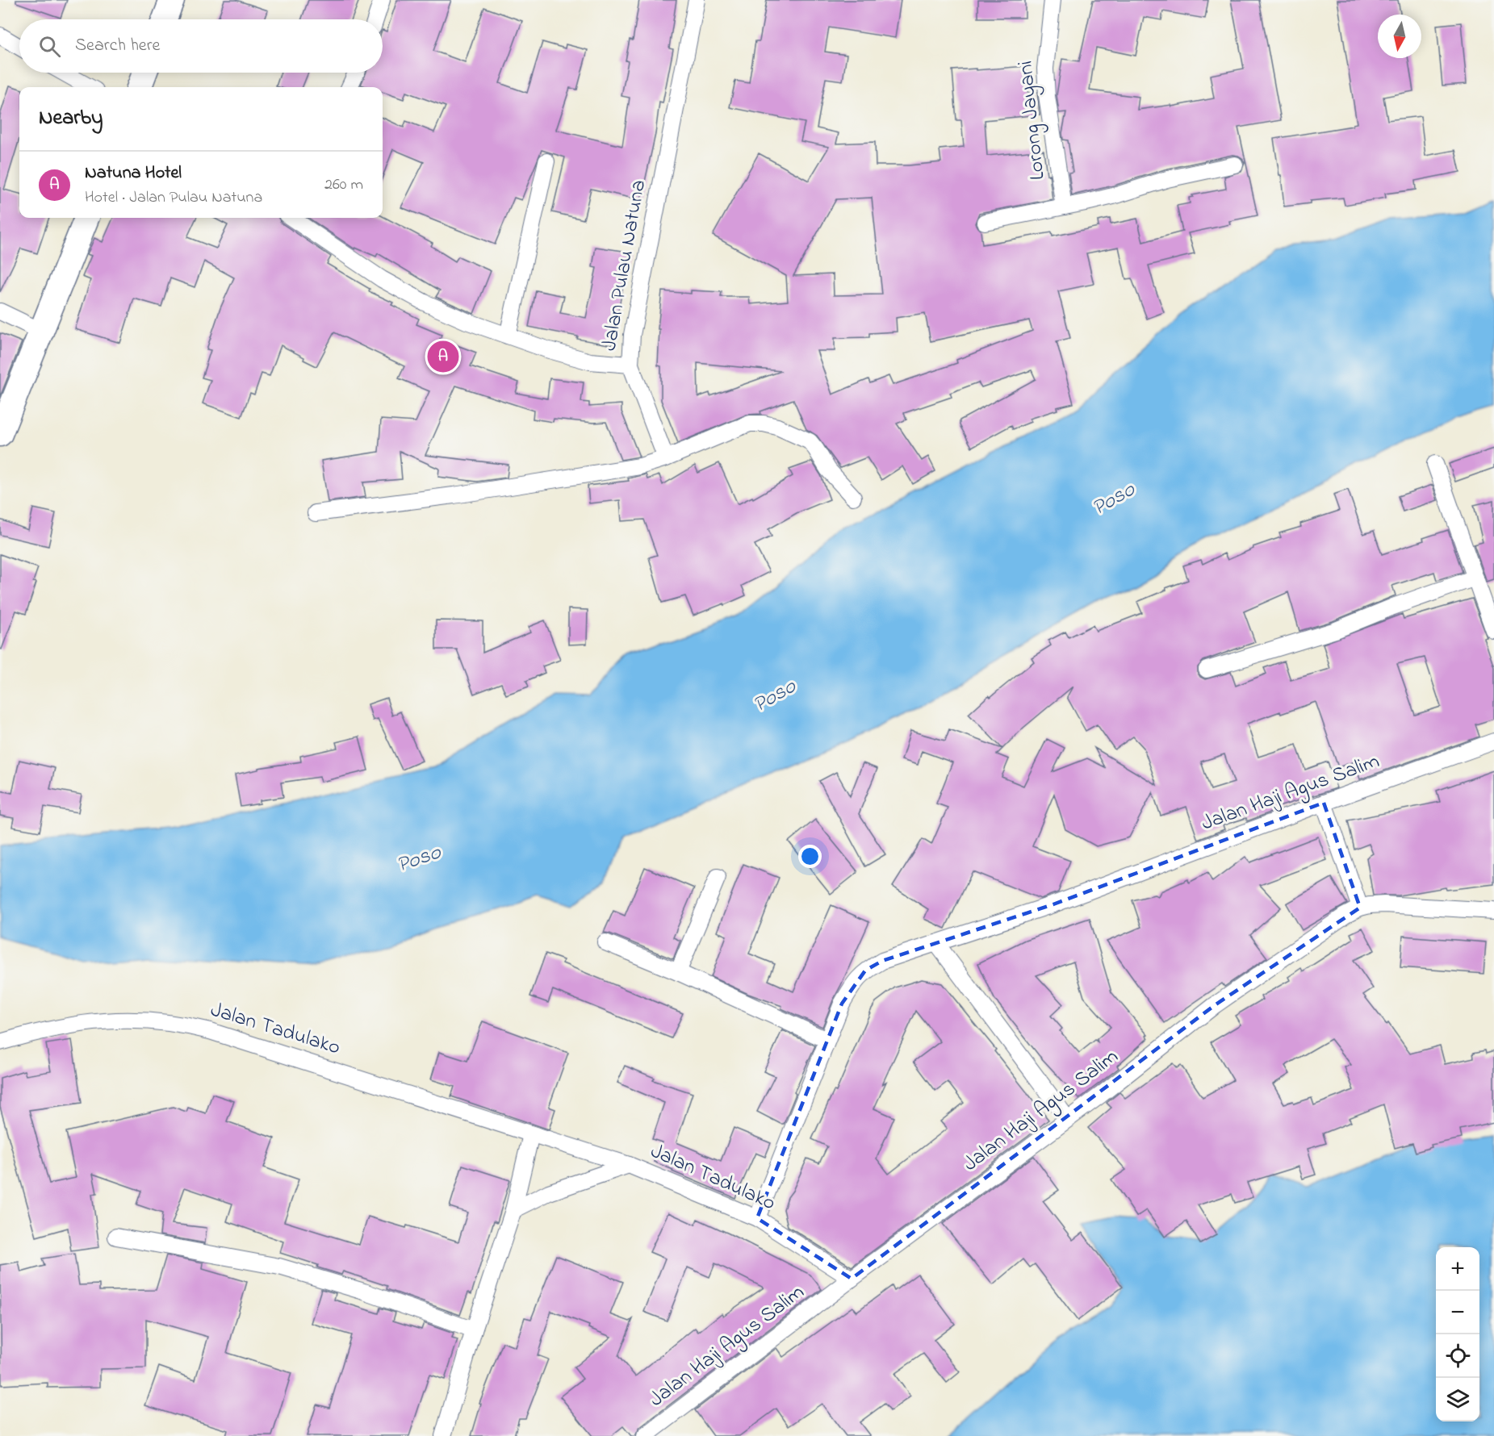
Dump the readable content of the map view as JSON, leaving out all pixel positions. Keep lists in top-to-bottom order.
{
  "streets": {
    "street": [
      "Lorong Jayani",
      "Jalan Pulau Natuna",
      "Jalan Haji Agus Salim",
      "Jalan Tadulako"
    ]
  },
  "crossings": [
    ["Jalan Haji Agus Salim", "Jalan Tadulako"]
  ],
  "water": ["Poso"],
  "north": "bottom",
  "page": {
    "search": "Search here",
    "heading": "Nearby",
    "list": [
      {
        "mark": "A",
        "name": "Natuna Hotel",
        "note": "Hotel · Jalan Pulau Natuna",
        "value": "260 m"
      }
    ],
    "pins": "A",
    "map_buttons": ["+", "−"]
  }
}
